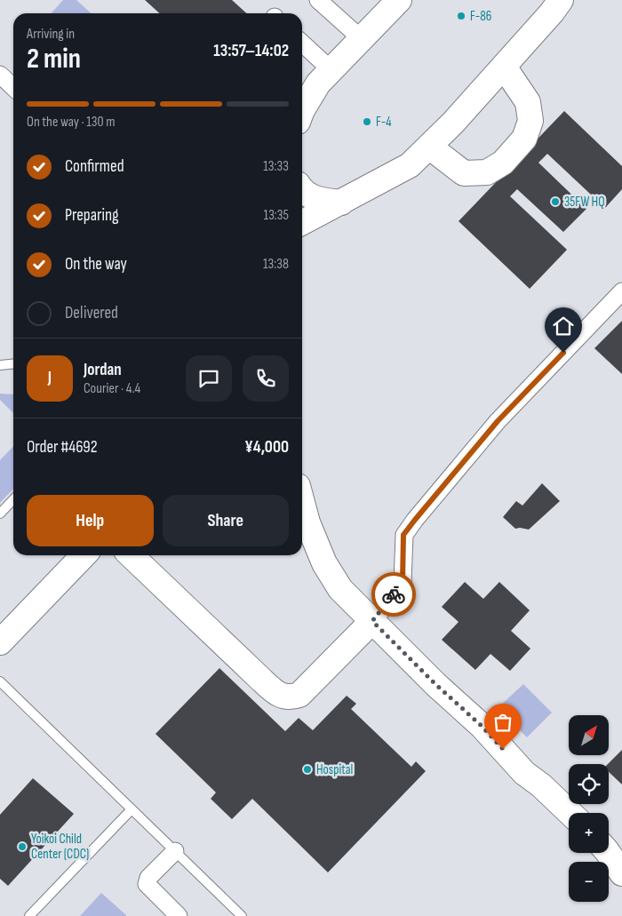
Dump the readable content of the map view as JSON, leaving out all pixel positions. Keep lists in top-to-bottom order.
{
  "places": [
    "F-86",
    "F-4",
    "35FW HQ",
    "Hospital",
    "Yoikoi Child Center (CDC)"
  ],
  "north": "top right",
  "page": {
    "heading": ["2 min", "Arriving in", "13:57–14:02"],
    "panel": [
      "Jordan",
      "Courier · 4.4",
      "Order #4692",
      "¥4,000"
    ],
    "bar": "On the way · 130 m",
    "list": [
      ["Confirmed", "13:33"],
      ["Preparing", "13:35"],
      ["On the way", "13:38"],
      "Delivered"
    ],
    "round": "J",
    "buttons": ["Help", "Share"],
    "map_buttons": ["+", "−"]
  }
}
